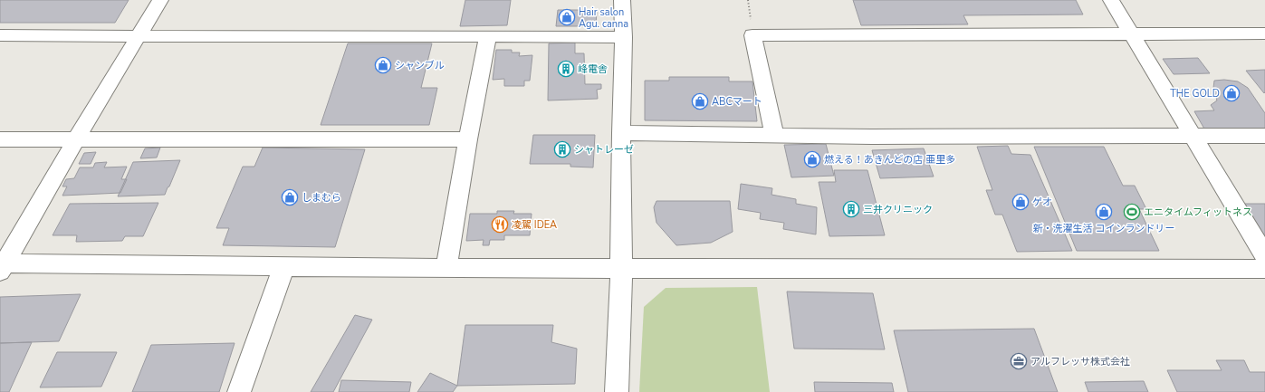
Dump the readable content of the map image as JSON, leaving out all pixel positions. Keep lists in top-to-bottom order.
{
  "places": {
    "shop": [
      "Hair salon Agu. canna",
      "シャンブル",
      "THE GOLD",
      "ABCマート",
      "燃える！あきんどの店 亜里多",
      "しまむら",
      "ゲオ",
      "新・洗濯生活 コインランドリー"
    ],
    "building": ["峰電舎", "シャトレーゼ", "三井クリニック"],
    "sports": ["エニタイムフィットネス"],
    "restaurant": ["凌駕 IDEA"],
    "office": ["アルフレッサ株式会社"]
  }
}
